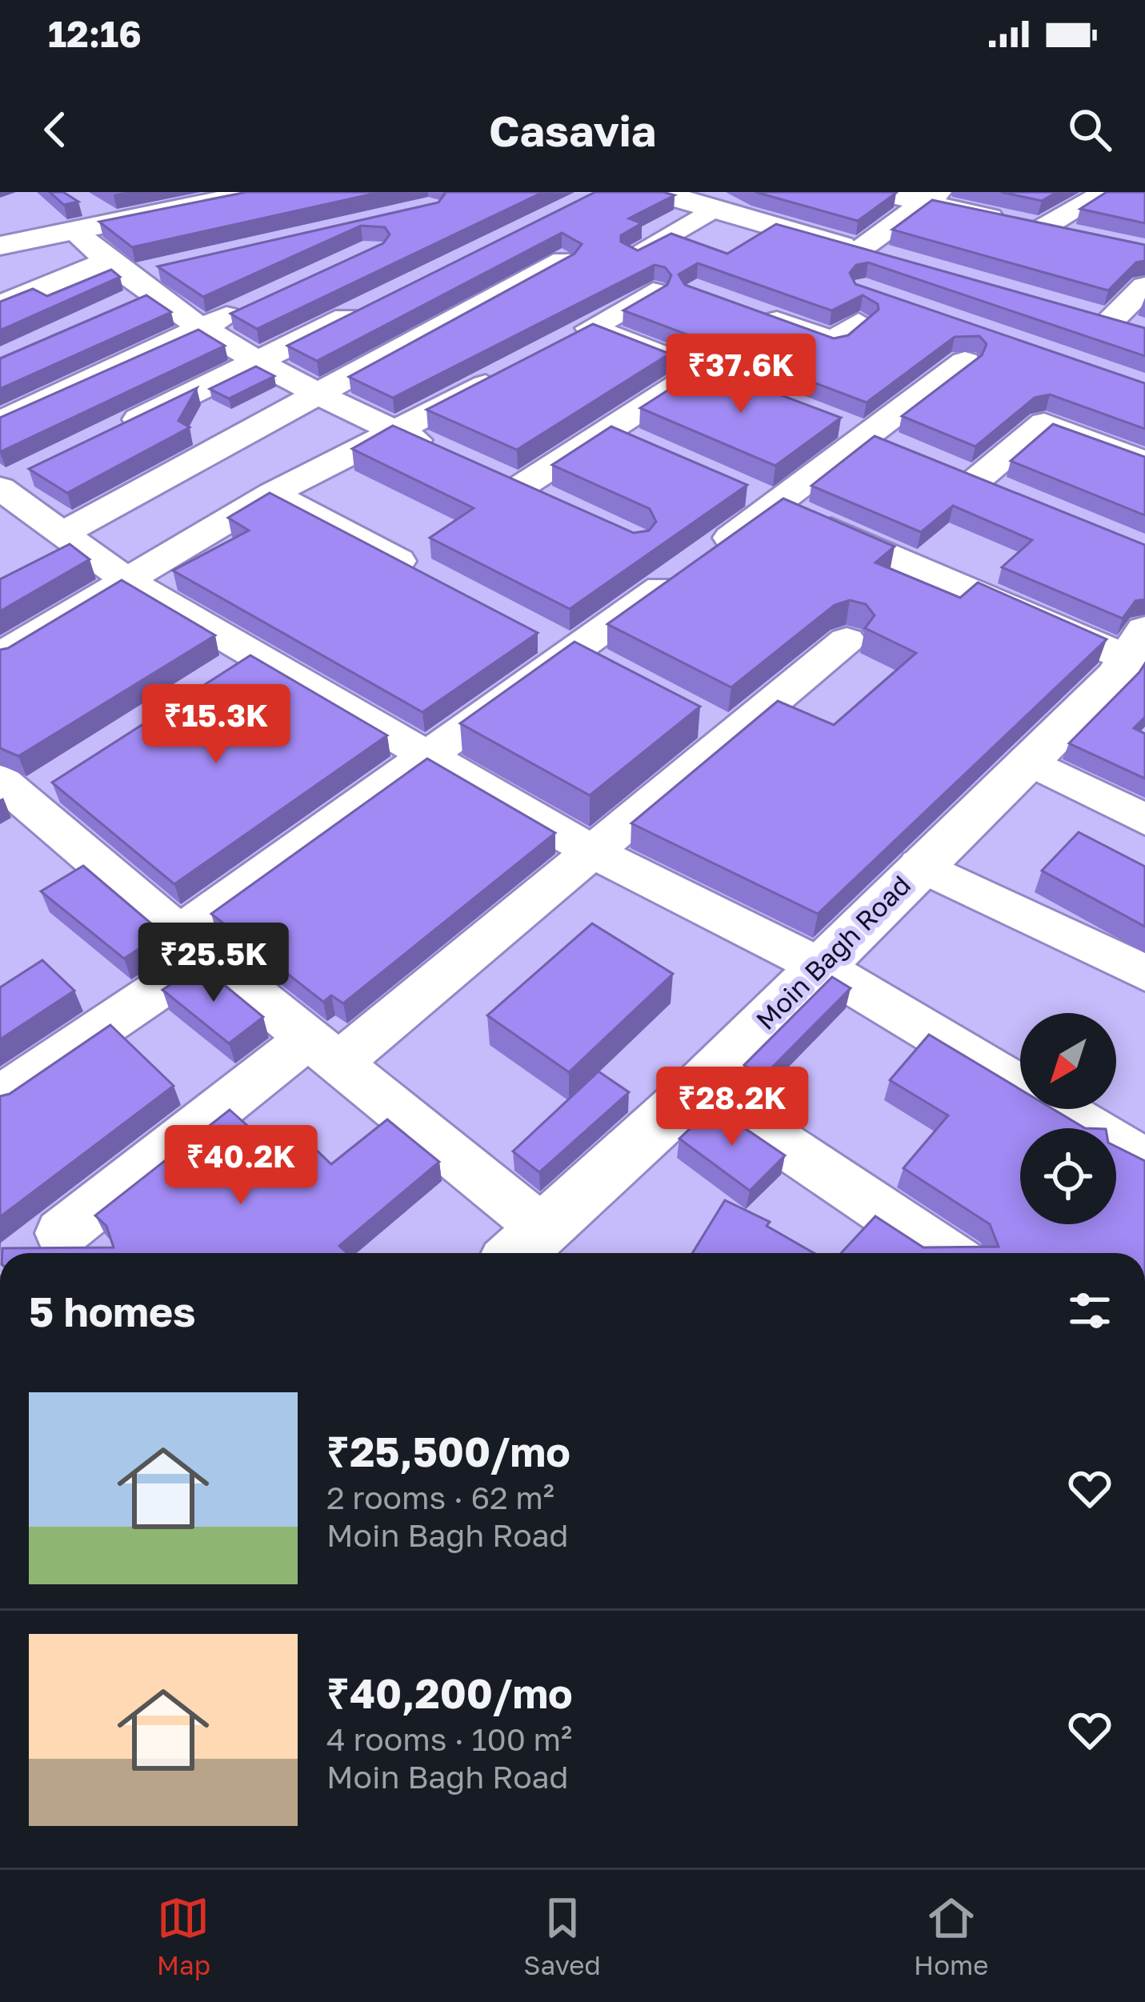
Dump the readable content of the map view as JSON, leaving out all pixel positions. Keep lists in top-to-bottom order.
{
  "streets": {
    "street": ["Moin Bagh Road"]
  },
  "north": "bottom left",
  "page": {
    "status": "12:16",
    "header": "Casavia",
    "price": [
      "₹37.6K",
      "₹15.3K",
      "₹25.5K",
      "₹28.2K",
      "₹40.2K"
    ],
    "heading": "5 homes",
    "list": [
      {
        "name": "₹25,500/mo",
        "note": "2 rooms · 62 m² · Moin Bagh Road"
      },
      {
        "name": "₹40,200/mo",
        "note": "4 rooms · 100 m² · Moin Bagh Road"
      }
    ],
    "tabs": ["Map", "Saved", "Home"]
  }
}
